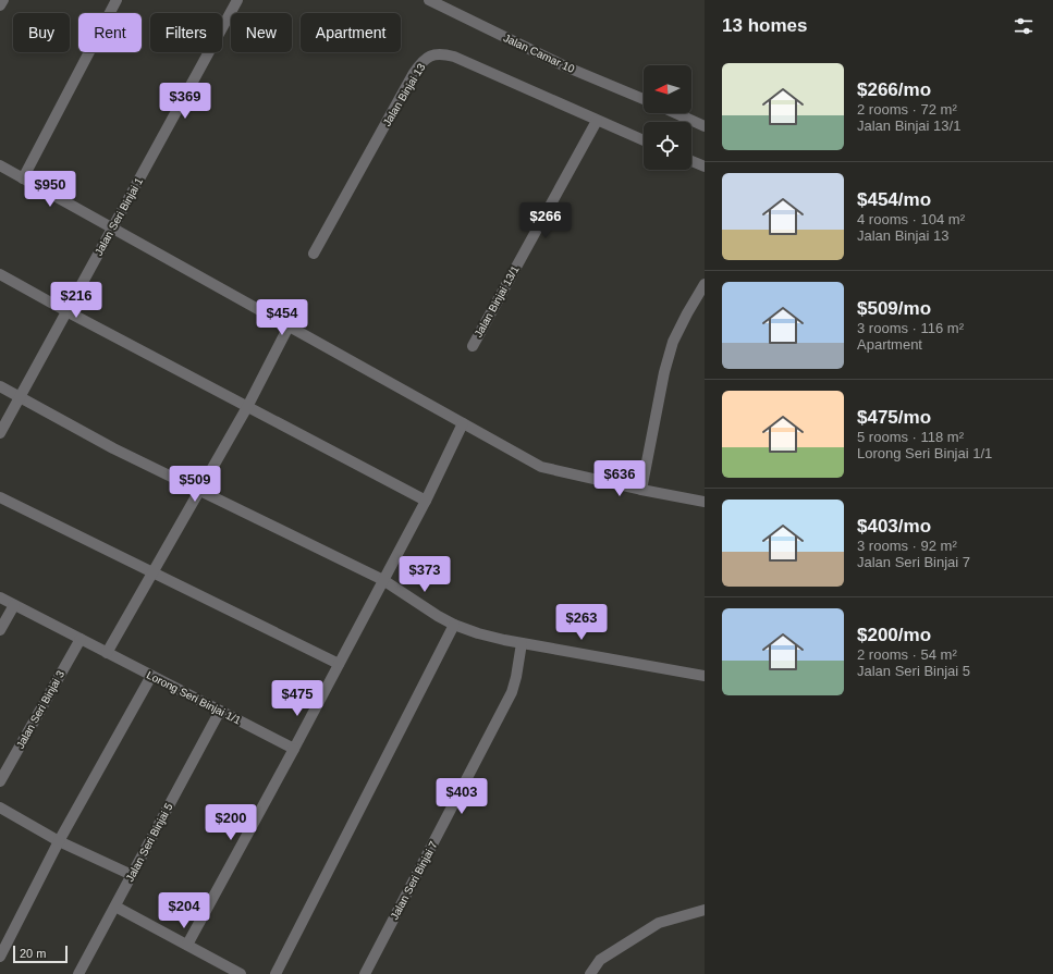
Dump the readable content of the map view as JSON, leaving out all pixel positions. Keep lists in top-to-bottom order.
{
  "streets": {
    "street": [
      "Jalan Camar 10",
      "Jalan Binjai 13",
      "Jalan Seri Binjai 1",
      "Jalan Binjai 13/1",
      "Lorong Seri Binjai 1/1",
      "Jalan Seri Binjai 3",
      "Jalan Seri Binjai 5",
      "Jalan Seri Binjai 7"
    ]
  },
  "crossings": [
    ["Jalan Binjai 13", "Jalan Binjai 13/1"],
    ["Lorong Seri Binjai 1/1", "Jalan Seri Binjai 3"],
    ["Lorong Seri Binjai 1/1", "Jalan Seri Binjai 5"]
  ],
  "scale_bar": "20 m",
  "north": "left",
  "page": {
    "heading": "13 homes",
    "chip": [
      "Buy",
      "Rent",
      "Filters",
      "New",
      "Apartment"
    ],
    "list": [
      {
        "name": "$266/mo",
        "note": "2 rooms · 72 m² · Jalan Binjai 13/1"
      },
      {
        "name": "$454/mo",
        "note": "4 rooms · 104 m² · Jalan Binjai 13"
      },
      {
        "name": "$509/mo",
        "note": "3 rooms · 116 m² · Apartment"
      },
      {
        "name": "$475/mo",
        "note": "5 rooms · 118 m² · Lorong Seri Binjai 1/1"
      },
      {
        "name": "$403/mo",
        "note": "3 rooms · 92 m² · Jalan Seri Binjai 7"
      },
      {
        "name": "$200/mo",
        "note": "2 rooms · 54 m² · Jalan Seri Binjai 5"
      }
    ],
    "price": [
      "$369",
      "$950",
      "$266",
      "$216",
      "$454",
      "$636",
      "$509",
      "$373",
      "$263",
      "$475",
      "$403",
      "$200",
      "$204"
    ],
    "scale": "20 m"
  }
}
